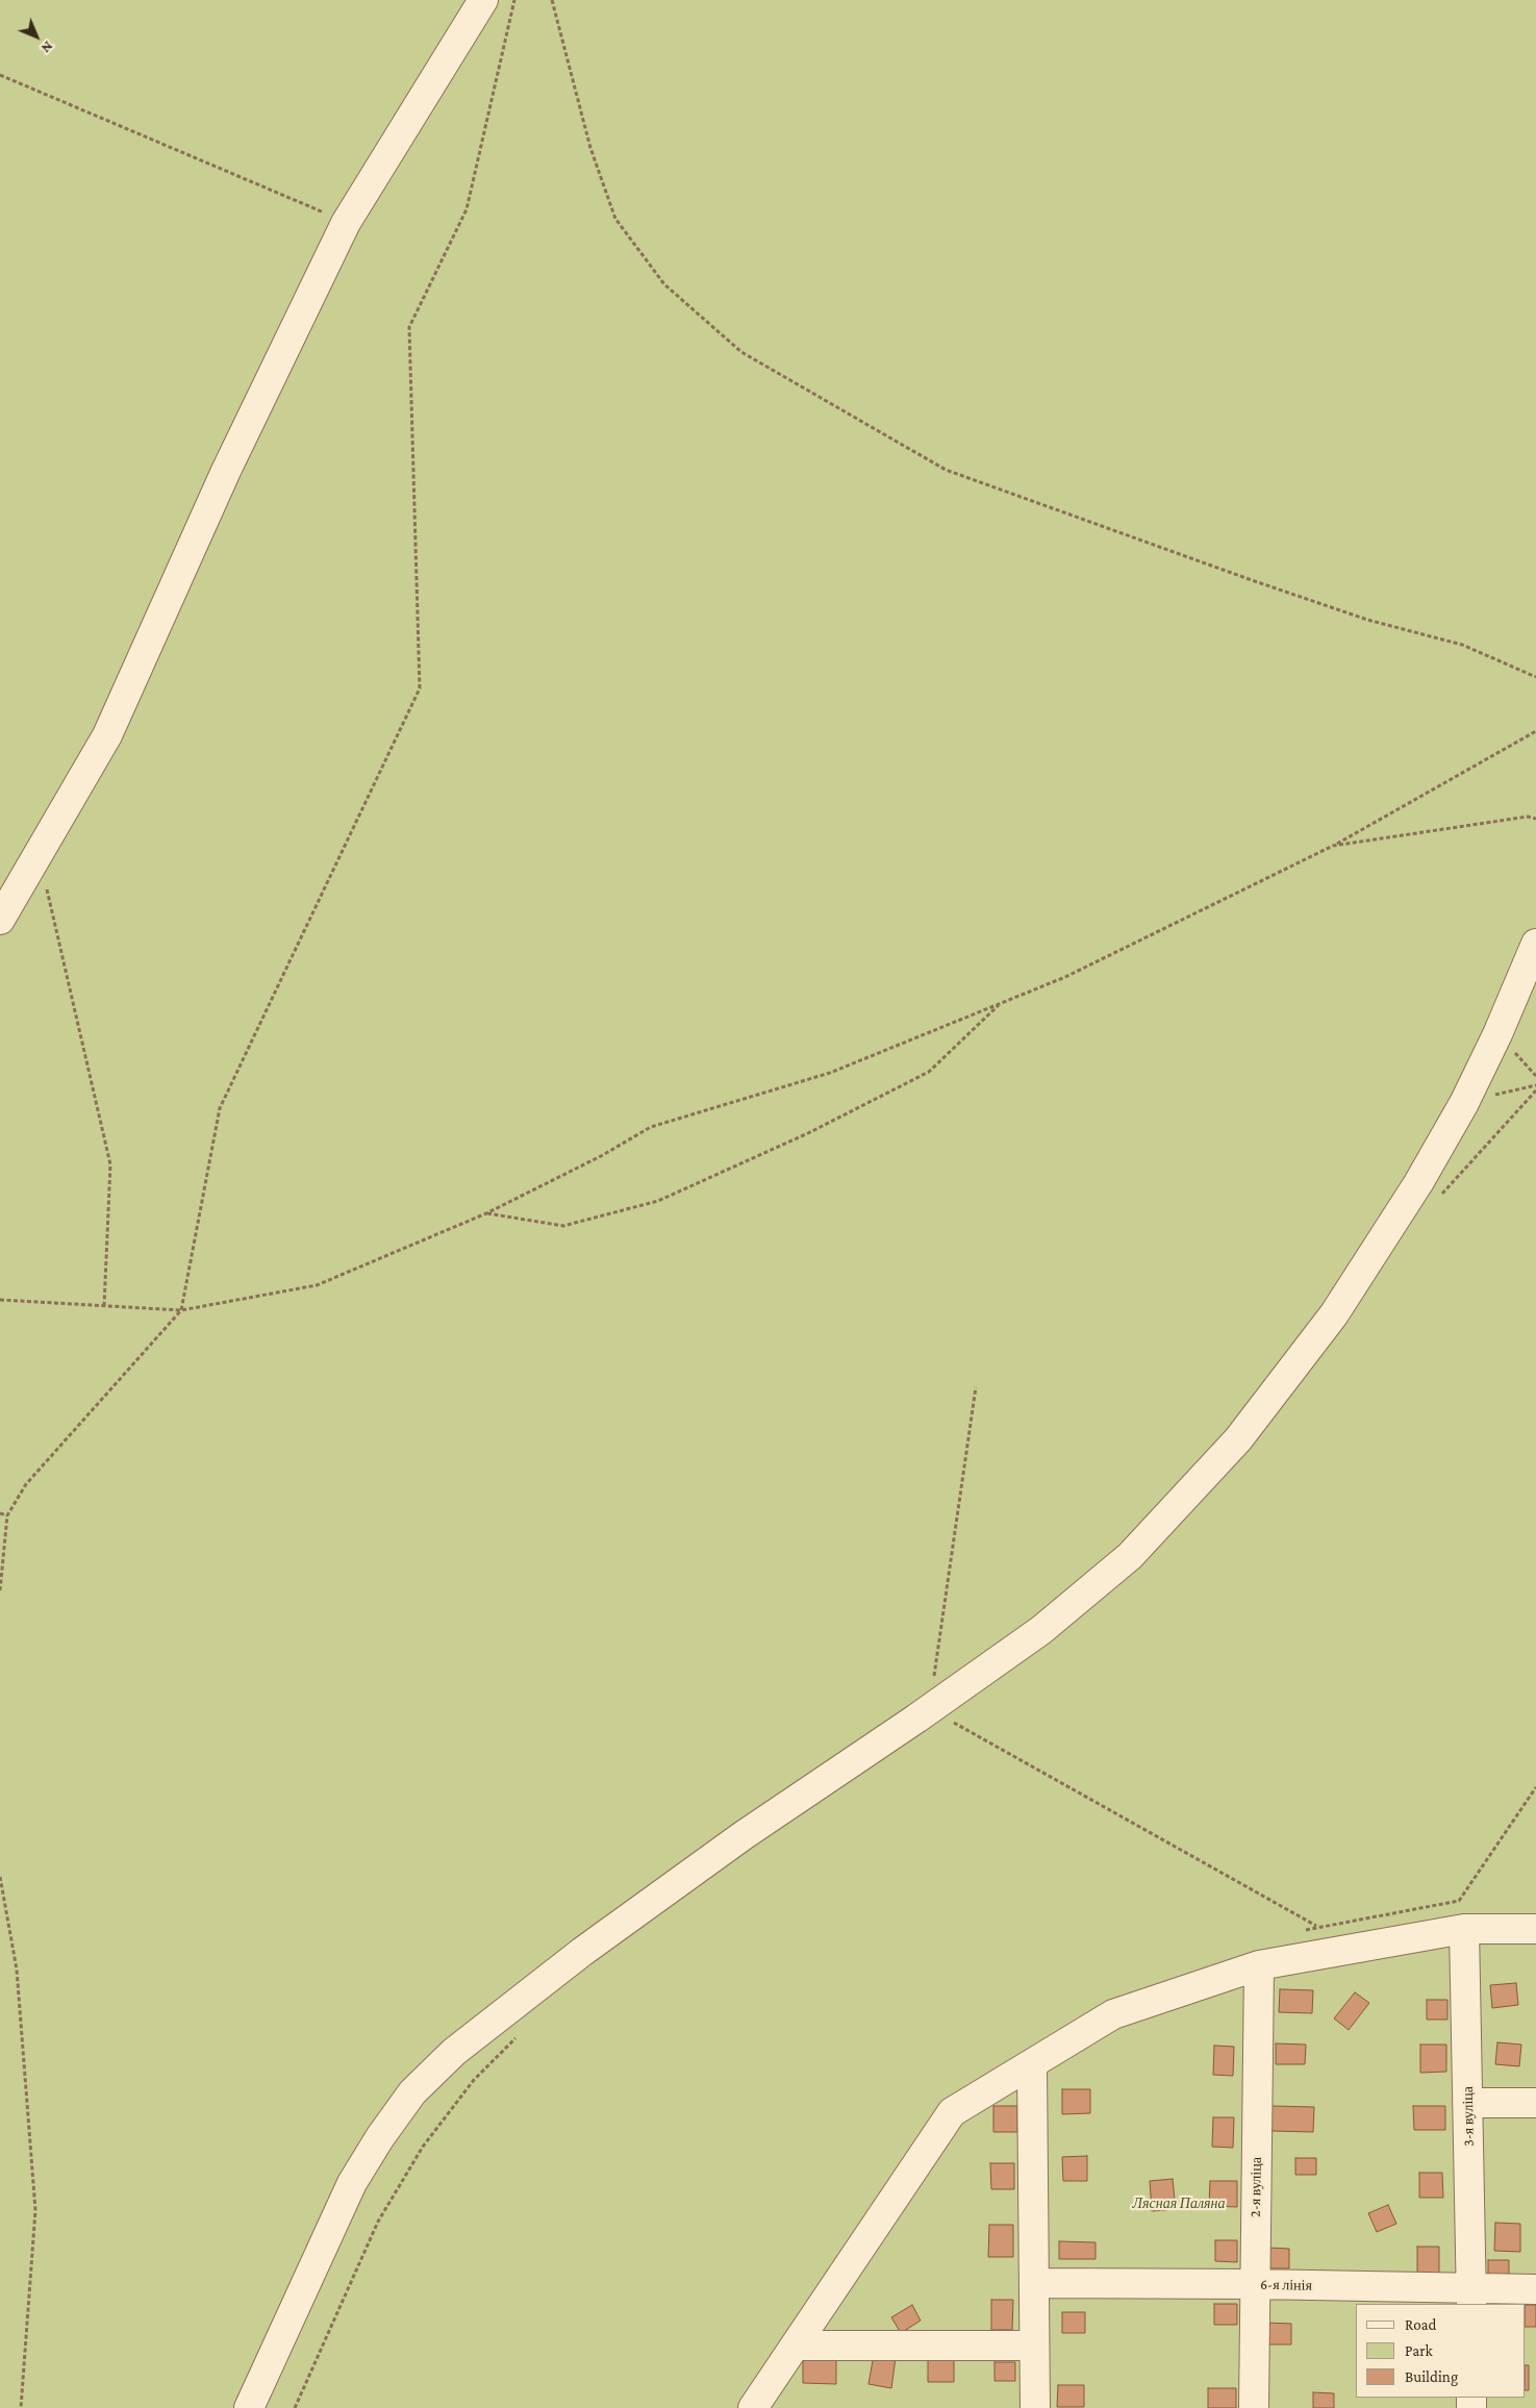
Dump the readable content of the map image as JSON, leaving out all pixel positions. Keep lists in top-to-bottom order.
{
  "streets": {
    "street": ["3-я вуліца", "2-я вуліца", "6-я лінія"]
  },
  "crossings": [
    ["3-я вуліца", "6-я лінія"],
    ["2-я вуліца", "6-я лінія"]
  ],
  "parks": ["Лясная Паляна"],
  "legend": ["Road", "Park", "Building"],
  "north": "bottom right"
}
